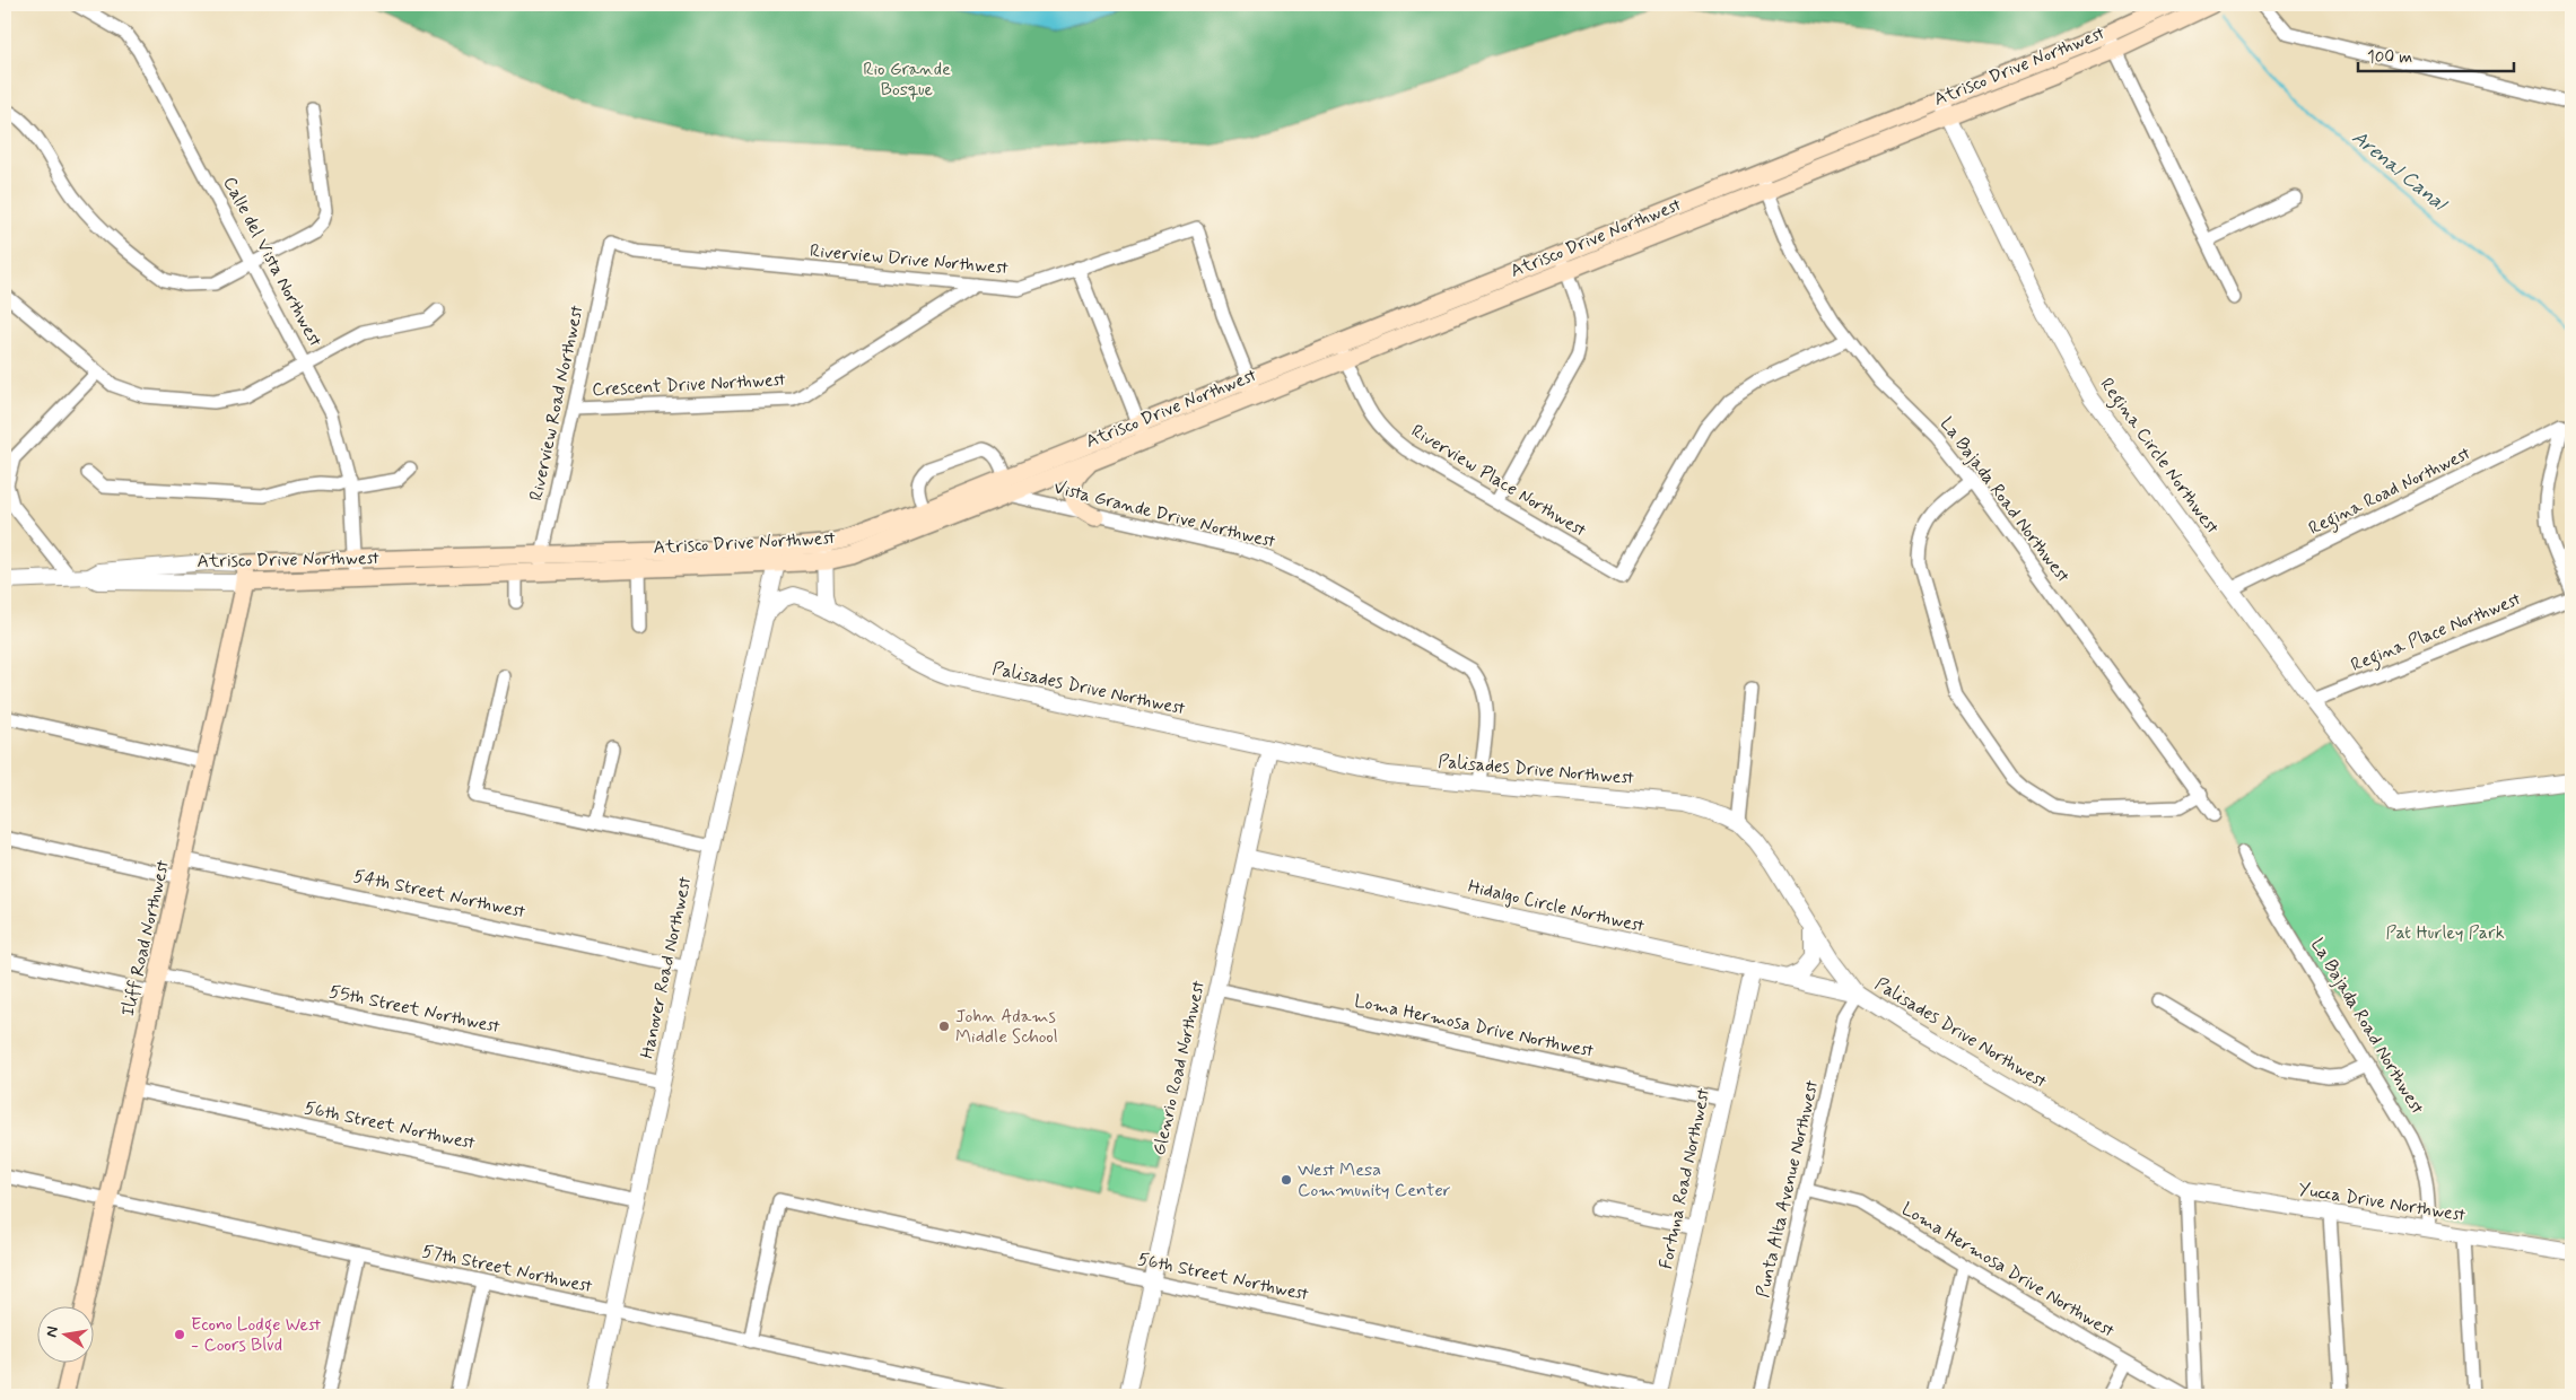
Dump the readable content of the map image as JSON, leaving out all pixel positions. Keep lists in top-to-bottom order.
{
  "streets": {
    "main road": ["Atrisco Drive Northwest", "Iliff Road Northwest"],
    "street": [
      "Riverview Drive Northwest",
      "Calle del Vista Northwest",
      "Crescent Drive Northwest",
      "Riverview Road Northwest",
      "Regina Circle Northwest",
      "Riverview Place Northwest",
      "Regina Road Northwest",
      "La Bajada Road Northwest",
      "Vista Grande Drive Northwest",
      "Regina Place Northwest",
      "Palisades Drive Northwest",
      "54th Street Northwest",
      "Hidalgo Circle Northwest",
      "Hanover Road Northwest",
      "55th Street Northwest",
      "Loma Hermosa Drive Northwest",
      "Glenrio Road Northwest",
      "56th Street Northwest",
      "Fortuna Road Northwest",
      "Punta Alta Avenue Northwest",
      "Yucca Drive Northwest",
      "57th Street Northwest"
    ]
  },
  "crossings": [
    ["Atrisco Drive Northwest", "Riverview Drive Northwest"],
    ["Atrisco Drive Northwest", "Calle del Vista Northwest"],
    ["Atrisco Drive Northwest", "Riverview Road Northwest"],
    ["Atrisco Drive Northwest", "Regina Circle Northwest"],
    ["Atrisco Drive Northwest", "Riverview Place Northwest"],
    ["Atrisco Drive Northwest", "La Bajada Road Northwest"],
    ["Atrisco Drive Northwest", "Vista Grande Drive Northwest"],
    ["Atrisco Drive Northwest", "Iliff Road Northwest"],
    ["Atrisco Drive Northwest", "Hanover Road Northwest"],
    ["Riverview Drive Northwest", "Crescent Drive Northwest"],
    ["Riverview Drive Northwest", "Riverview Road Northwest"],
    ["Crescent Drive Northwest", "Riverview Road Northwest"],
    ["Regina Circle Northwest", "Regina Road Northwest"],
    ["Regina Circle Northwest", "Regina Place Northwest"],
    ["Riverview Place Northwest", "La Bajada Road Northwest"],
    ["La Bajada Road Northwest", "Yucca Drive Northwest"],
    ["Vista Grande Drive Northwest", "Palisades Drive Northwest"],
    ["Palisades Drive Northwest", "Hidalgo Circle Northwest"],
    ["Palisades Drive Northwest", "Hanover Road Northwest"],
    ["Palisades Drive Northwest", "Glenrio Road Northwest"],
    ["Palisades Drive Northwest", "Punta Alta Avenue Northwest"],
    ["Palisades Drive Northwest", "Yucca Drive Northwest"],
    ["54th Street Northwest", "Iliff Road Northwest"],
    ["54th Street Northwest", "Hanover Road Northwest"],
    ["Hidalgo Circle Northwest", "Glenrio Road Northwest"],
    ["Hidalgo Circle Northwest", "Fortuna Road Northwest"],
    ["Hidalgo Circle Northwest", "Punta Alta Avenue Northwest"],
    ["Iliff Road Northwest", "55th Street Northwest"],
    ["Iliff Road Northwest", "56th Street Northwest"],
    ["Iliff Road Northwest", "57th Street Northwest"],
    ["Hanover Road Northwest", "55th Street Northwest"],
    ["Hanover Road Northwest", "56th Street Northwest"],
    ["Hanover Road Northwest", "57th Street Northwest"],
    ["Loma Hermosa Drive Northwest", "Glenrio Road Northwest"],
    ["Loma Hermosa Drive Northwest", "Fortuna Road Northwest"],
    ["Loma Hermosa Drive Northwest", "Punta Alta Avenue Northwest"],
    ["Glenrio Road Northwest", "56th Street Northwest"],
    ["56th Street Northwest", "Fortuna Road Northwest"],
    ["56th Street Northwest", "57th Street Northwest"]
  ],
  "water": ["Arenal Canal"],
  "parks": ["Rio Grande Bosque", "Pat Hurley Park"],
  "places": ["John Adams Middle School", "West Mesa Community Center", "Econo Lodge West - Coors Blvd"],
  "scale_bar": "100 m",
  "north": "left"
}
